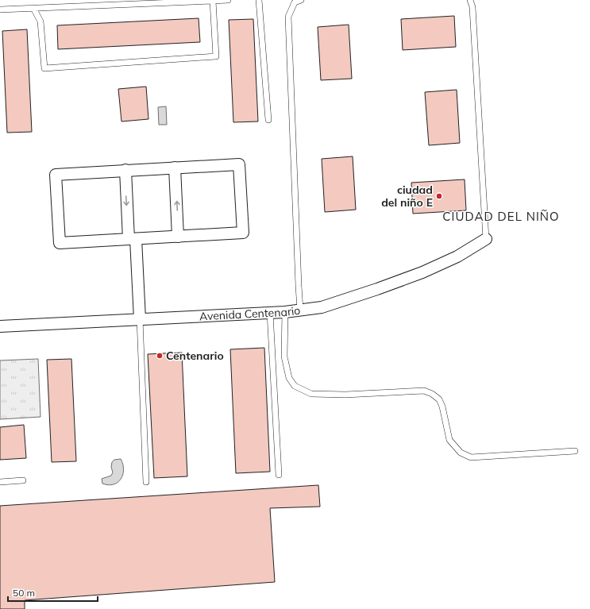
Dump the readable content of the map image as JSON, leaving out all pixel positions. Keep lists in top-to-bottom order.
{
  "streets": {
    "street": ["Avenida Centenario"]
  },
  "districts": ["CIUDAD DEL NIÑO"],
  "places": ["ciudad del niño E", "Centenario"],
  "scale_bar": "50 m"
}
